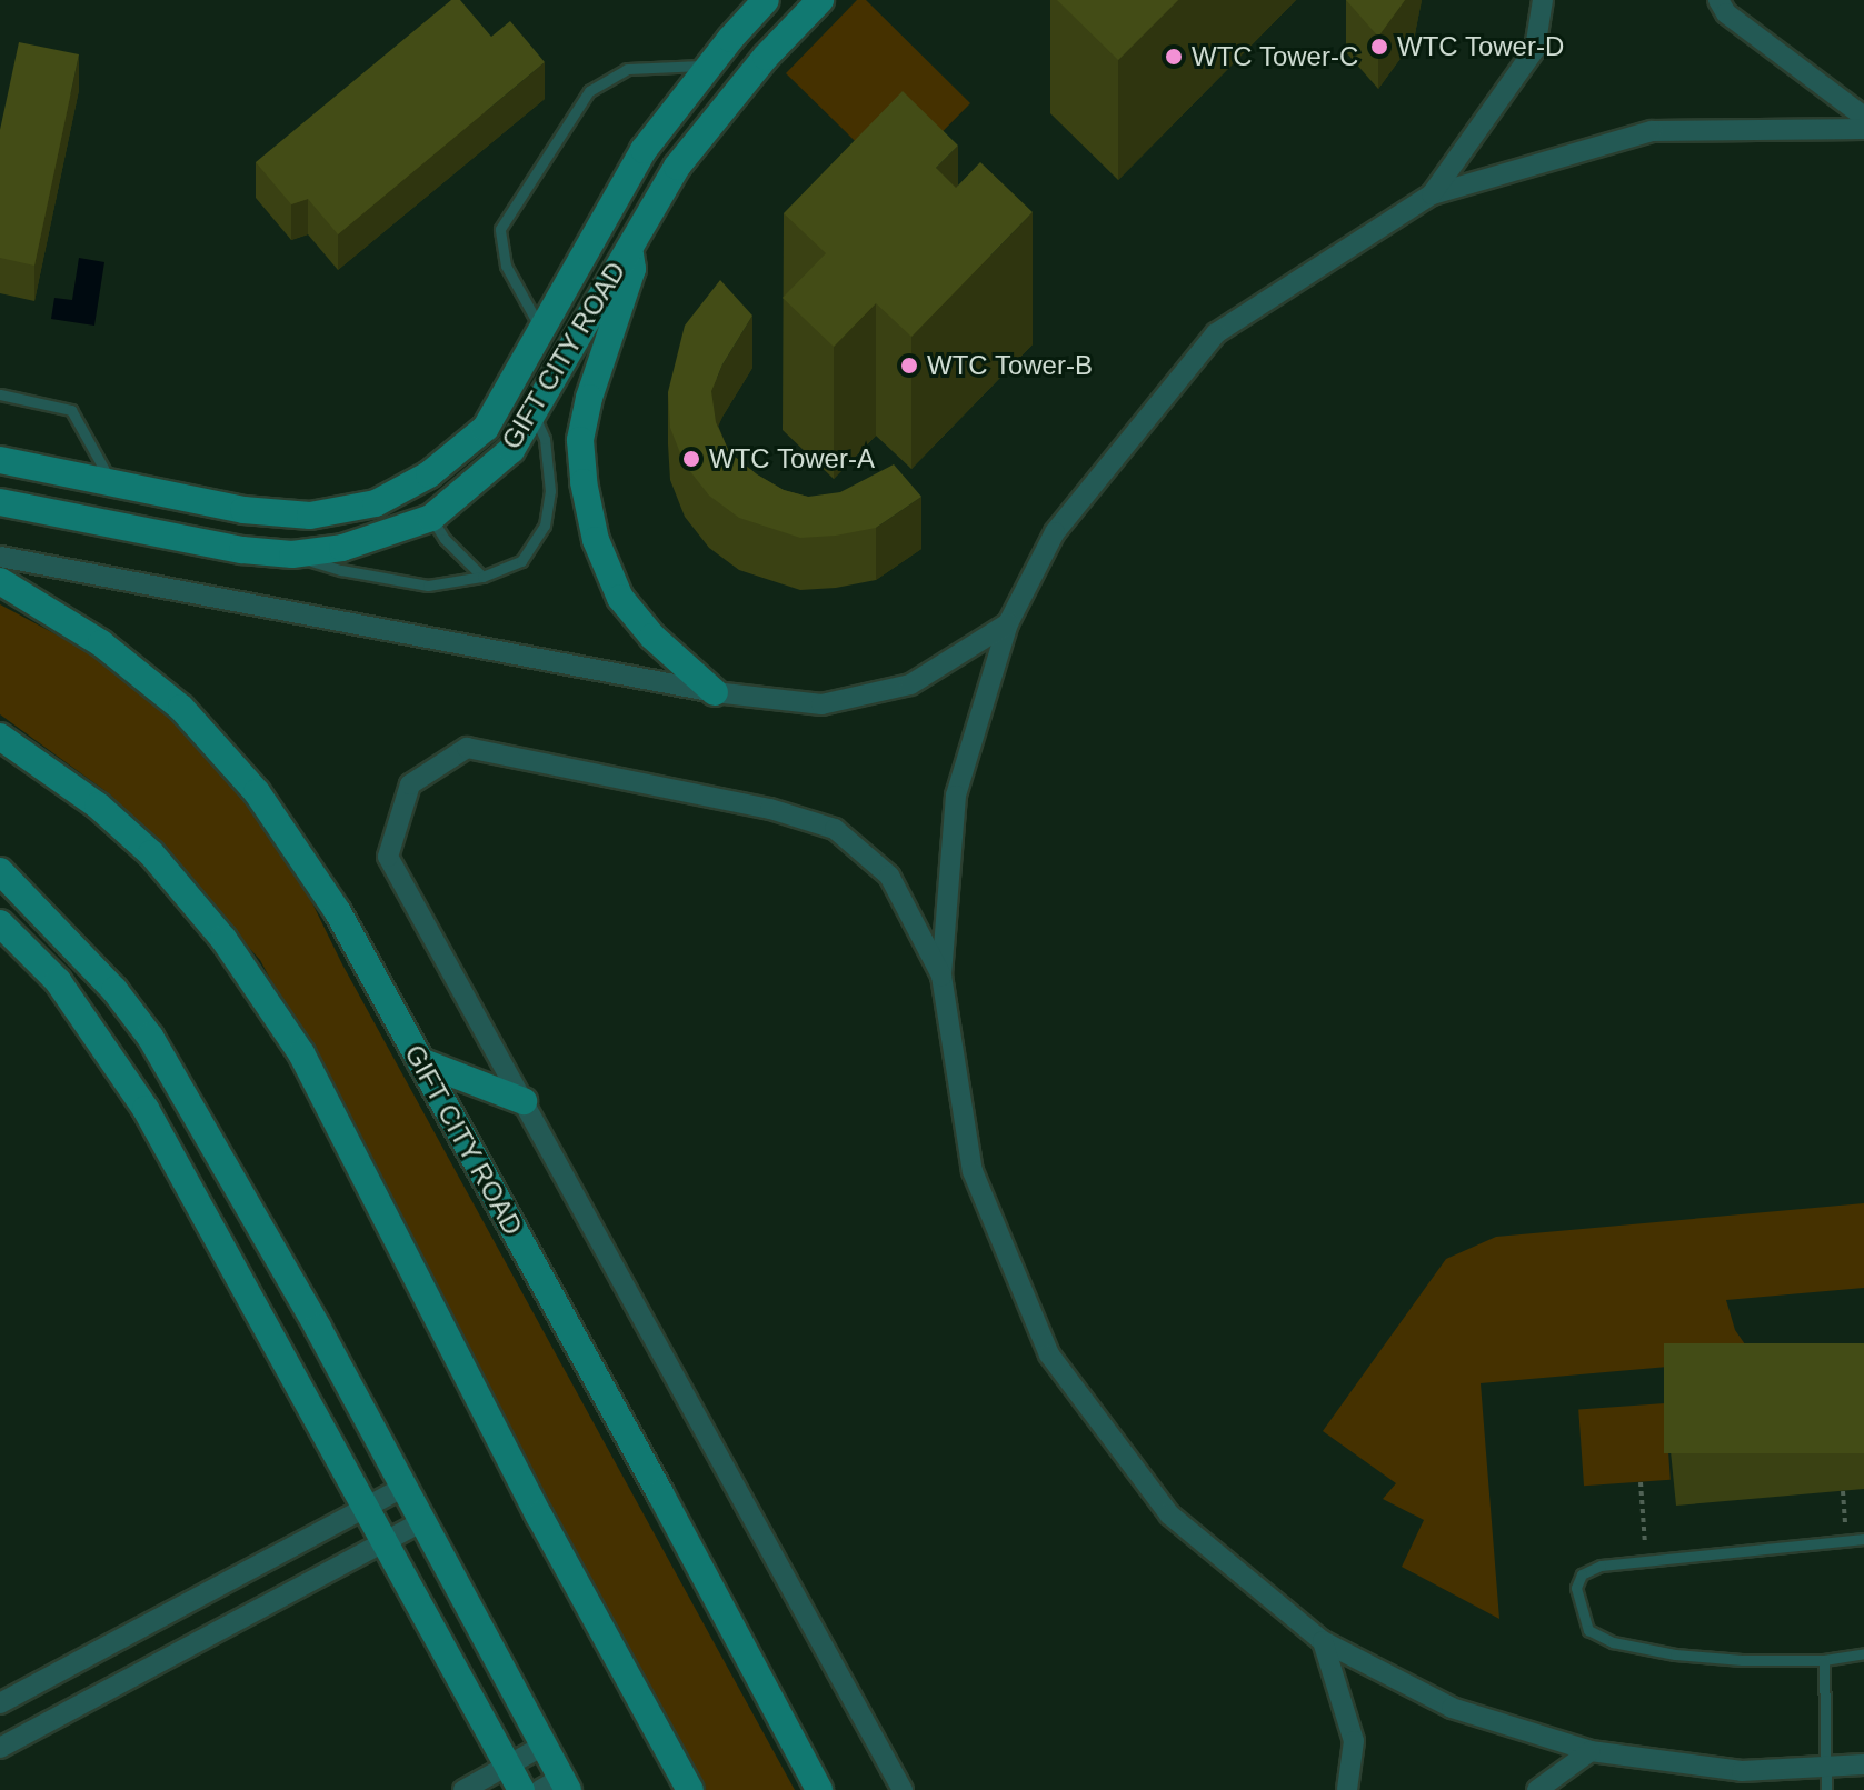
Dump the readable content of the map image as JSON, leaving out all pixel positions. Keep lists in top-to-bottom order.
{
  "streets": {
    "street": ["GIFT CITY ROAD"]
  },
  "places": [
    "WTC Tower-D",
    "WTC Tower-C",
    "WTC Tower-B",
    "WTC Tower-A"
  ]
}
